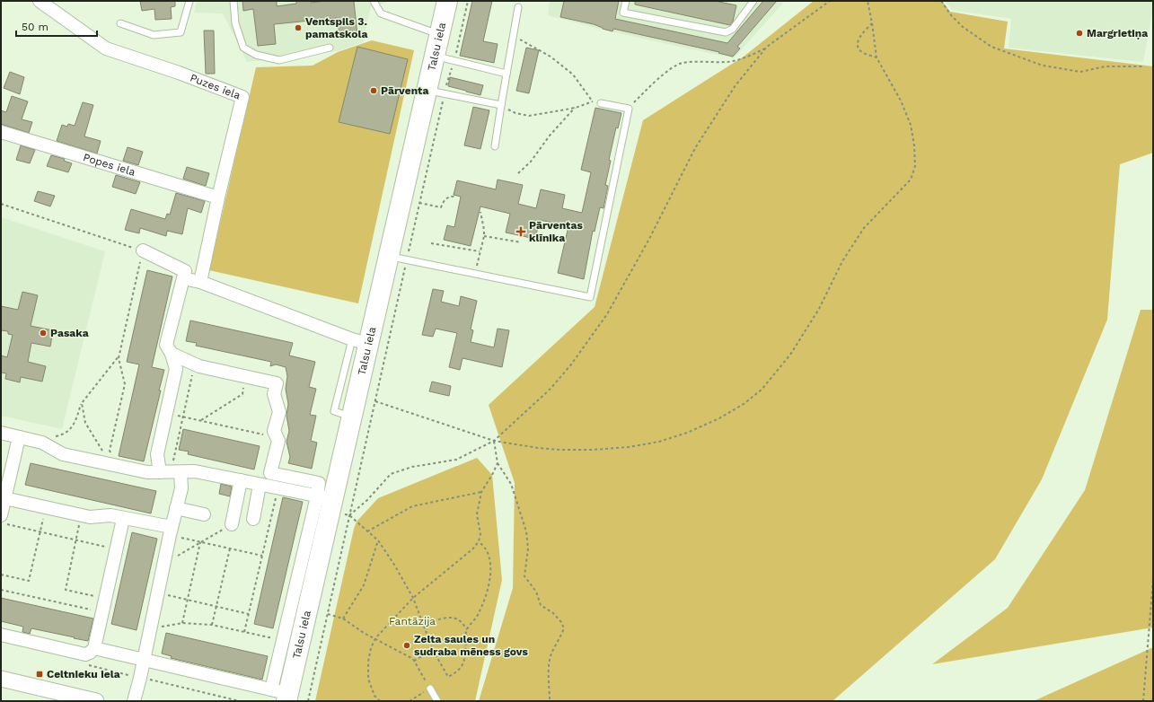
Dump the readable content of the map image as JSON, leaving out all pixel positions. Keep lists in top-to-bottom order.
{
  "streets": {
    "main road": ["Talsu iela"],
    "street": ["Puzes iela", "Popes iela"]
  },
  "crossings": [
    ["Puzes iela", "Popes iela"]
  ],
  "parks": ["Fantāzija"],
  "places": {
    "other": [
      "Ventspils 3. pamatskola",
      "Margrietiņa",
      "Pārventa",
      "Pasaka",
      "Zelta saules un sudraba mēness govs"
    ],
    "health": ["Pārventas klīnika"],
    "transit": ["Celtnieku iela"]
  },
  "scale_bar": "50 m"
}
